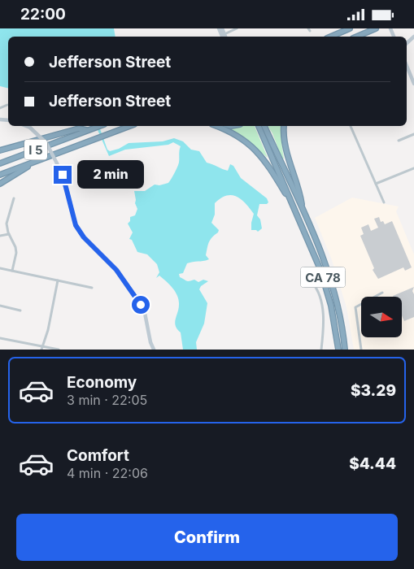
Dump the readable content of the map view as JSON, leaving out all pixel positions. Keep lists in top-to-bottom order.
{
  "streets": {
    "highway": ["I 5", "CA 78"]
  },
  "north": "right",
  "page": {
    "status": "22:00",
    "banner": ["Jefferson Street", "Jefferson Street"],
    "bubble": "2 min",
    "list": [
      {
        "name": "Economy",
        "note": "3 min · 22:05",
        "value": "$3.29"
      },
      {
        "name": "Comfort",
        "note": "4 min · 22:06",
        "value": "$4.44"
      }
    ],
    "buttons": "Confirm"
  }
}
